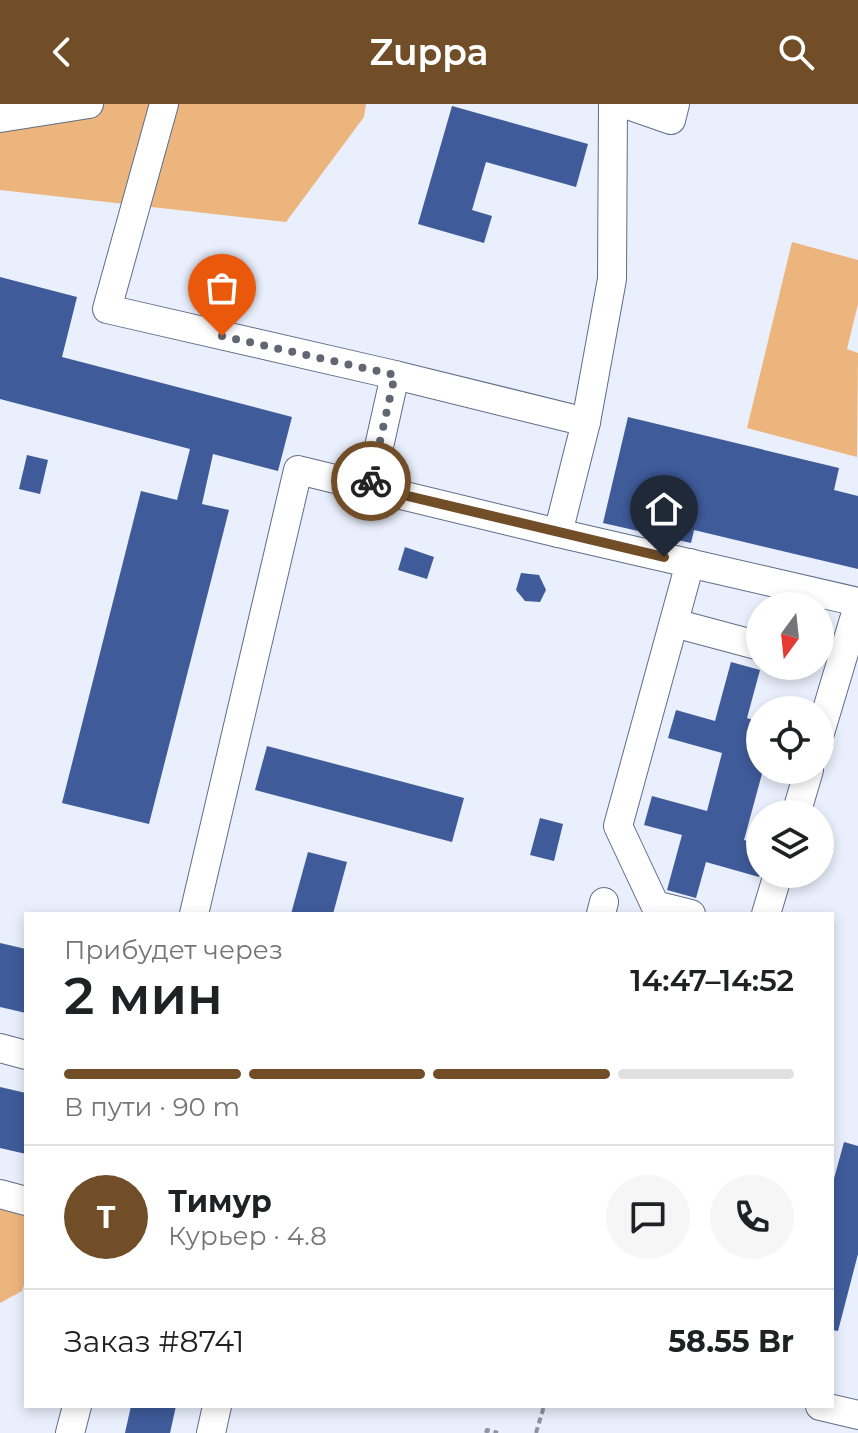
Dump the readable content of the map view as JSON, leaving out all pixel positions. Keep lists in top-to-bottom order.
{
  "north": "bottom",
  "page": {
    "header": "Zuppa",
    "heading": ["2 мин", "Прибудет через", "14:47–14:52"],
    "panel": [
      "Тимур",
      "Курьер · 4.8",
      "Заказ #8741",
      "58.55 Br"
    ],
    "bar": "В пути · 90 m",
    "round": "Т"
  }
}
